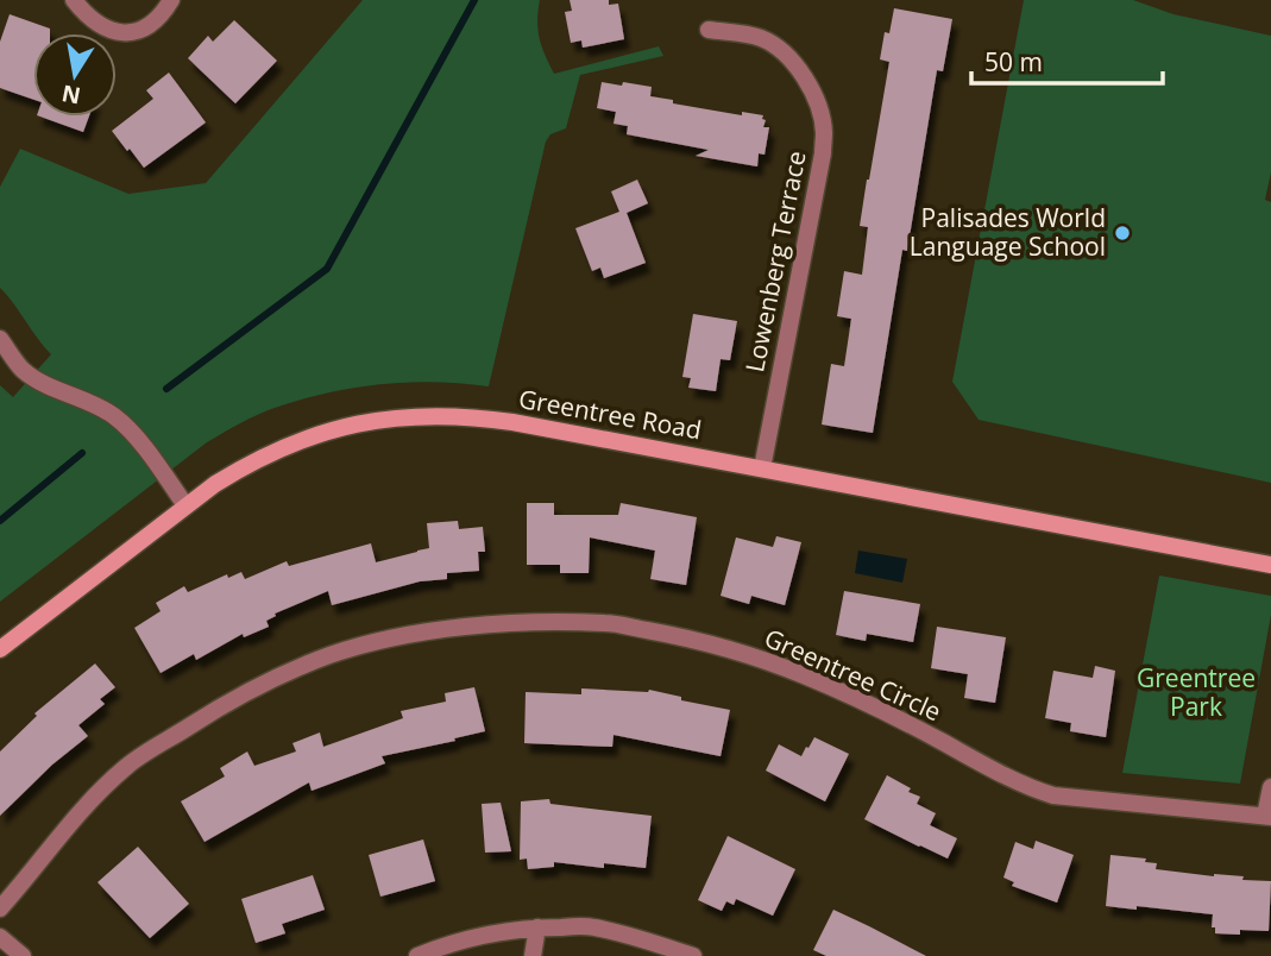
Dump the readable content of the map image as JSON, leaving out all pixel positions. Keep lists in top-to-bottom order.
{
  "streets": {
    "street": ["Lowenberg Terrace", "Greentree Road", "Greentree Circle"]
  },
  "crossings": [
    ["Lowenberg Terrace", "Greentree Road"]
  ],
  "parks": ["Greentree Park"],
  "places": ["Palisades World Language School"],
  "scale_bar": "50 m",
  "north": "bottom"
}
